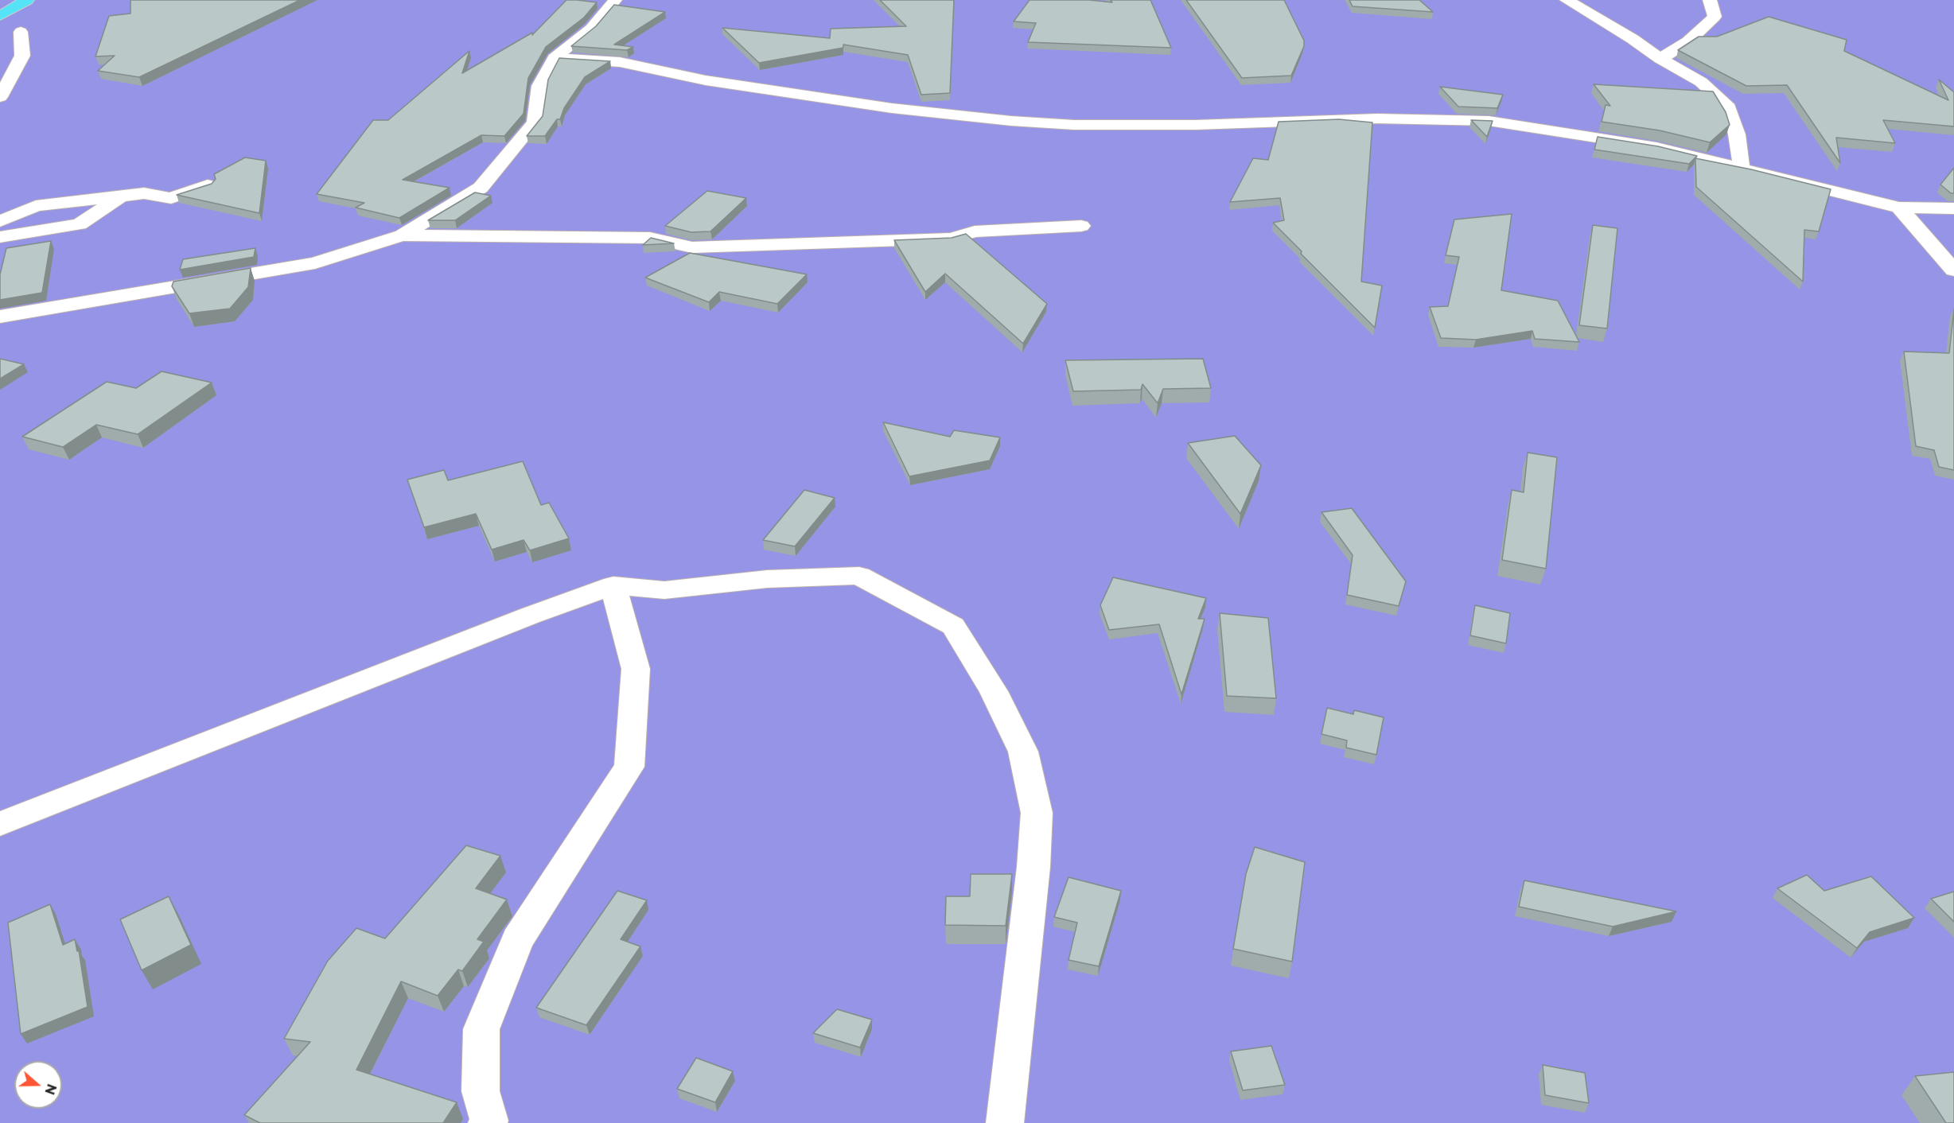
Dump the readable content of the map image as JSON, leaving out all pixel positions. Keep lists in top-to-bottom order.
{
  "north": "right"
}
